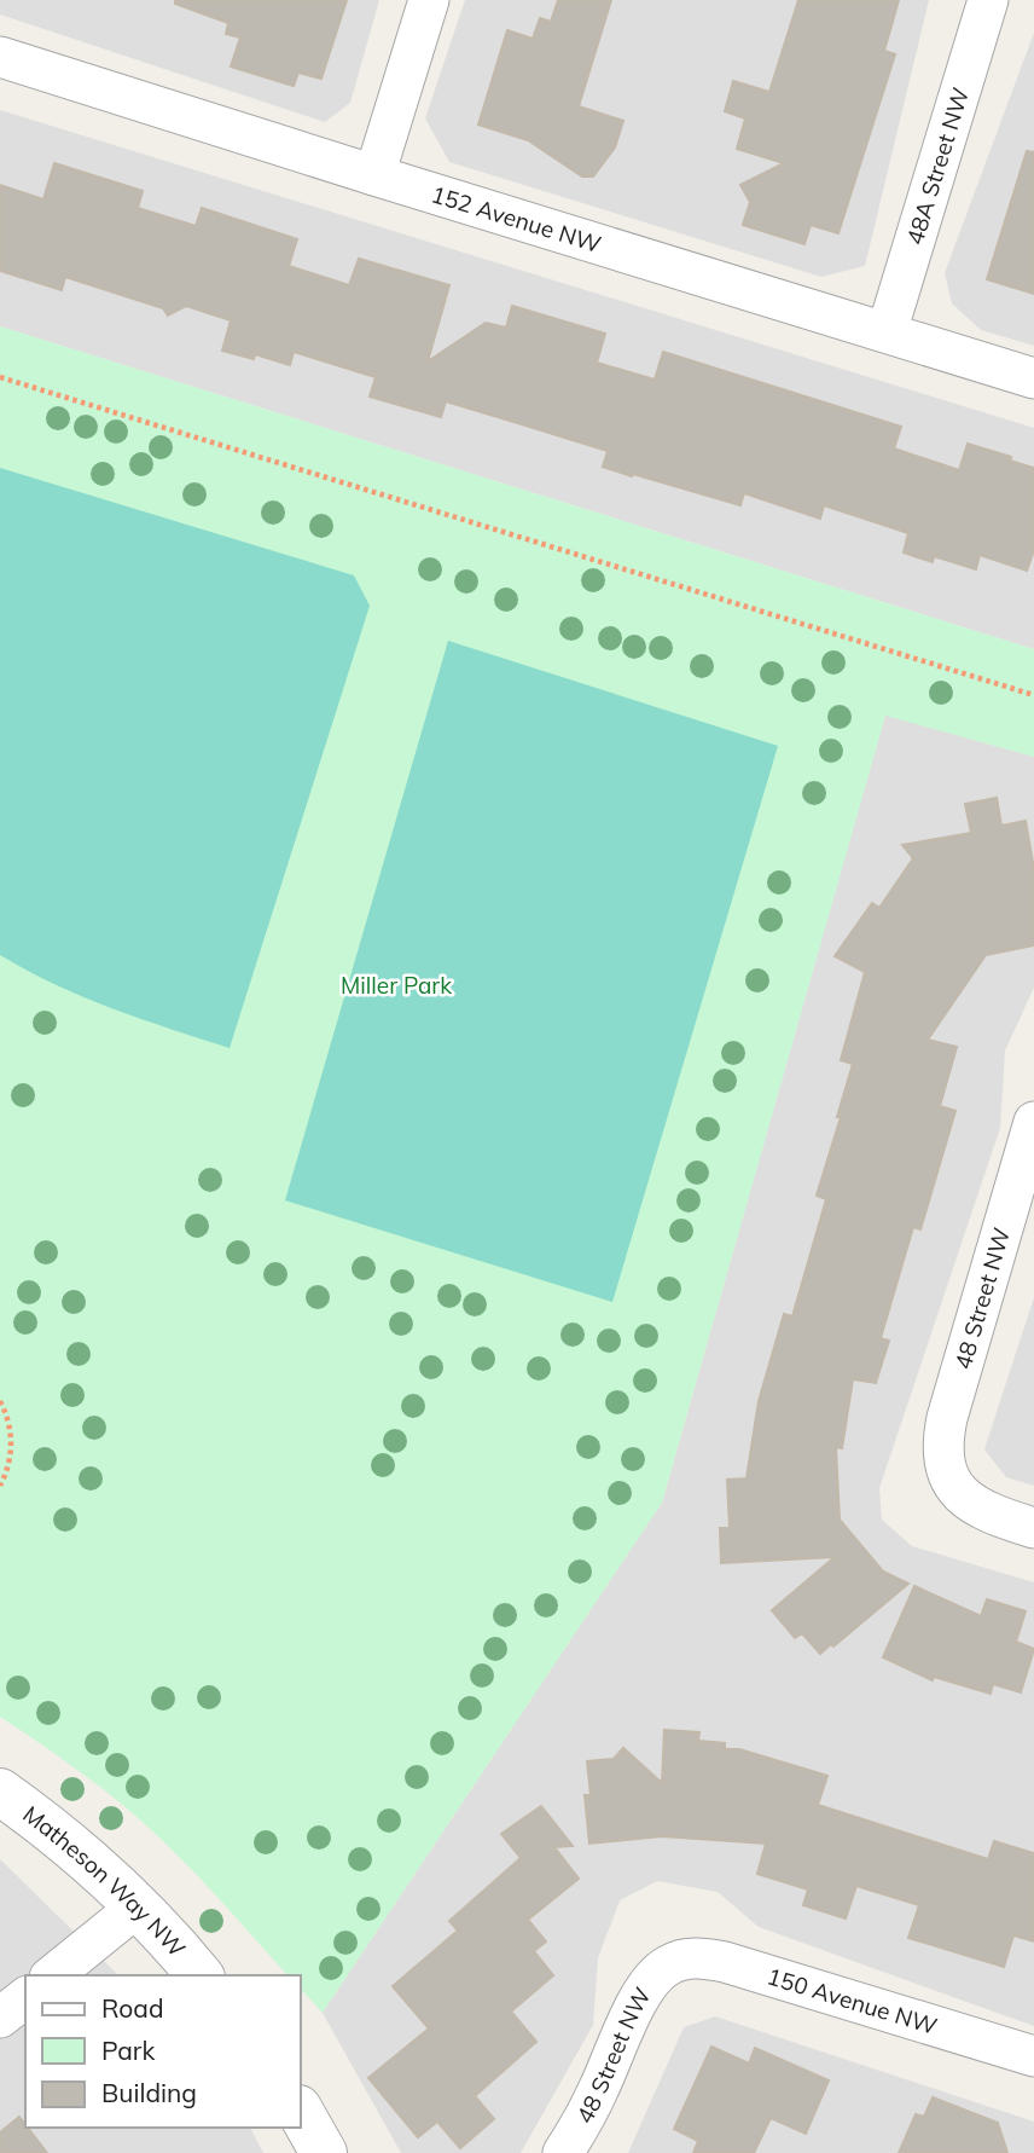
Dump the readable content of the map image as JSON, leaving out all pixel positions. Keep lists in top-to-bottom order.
{
  "streets": {
    "street": [
      "48A Street NW",
      "152 Avenue NW",
      "48 Street NW",
      "Matheson Way NW",
      "150 Avenue NW"
    ]
  },
  "crossings": [
    ["48A Street NW", "152 Avenue NW"],
    ["48 Street NW", "150 Avenue NW"]
  ],
  "parks": ["Miller Park"],
  "legend": ["Road", "Park", "Building"]
}
